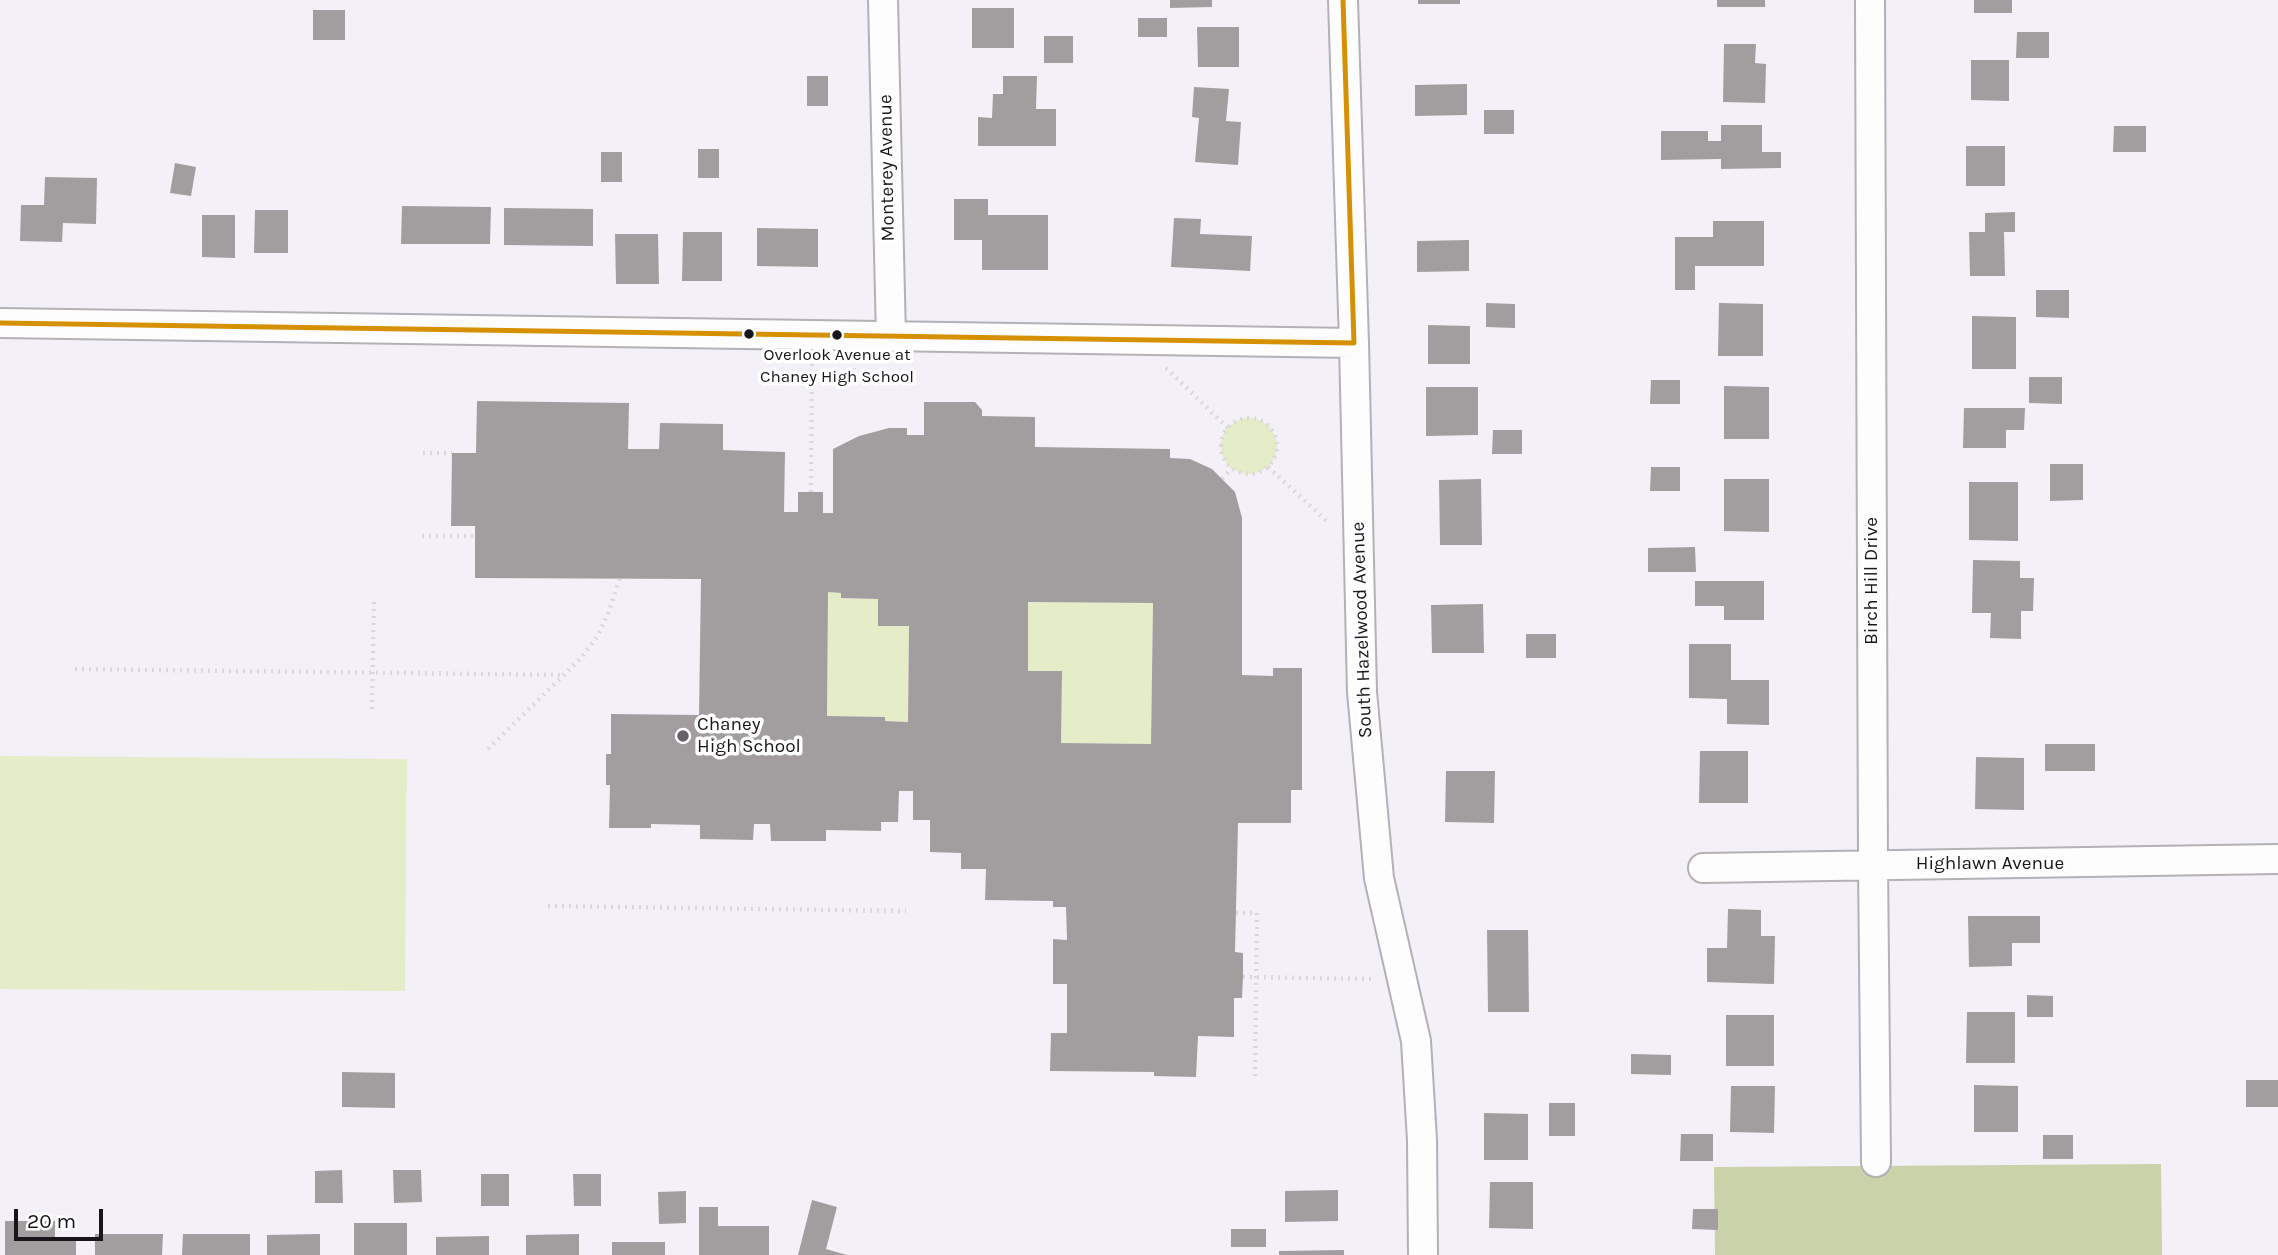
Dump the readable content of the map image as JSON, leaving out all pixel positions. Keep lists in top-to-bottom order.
{
  "streets": {
    "street": [
      "Monterey Avenue",
      "Birch Hill Drive",
      "South Hazelwood Avenue",
      "Highlawn Avenue"
    ]
  },
  "crossings": [
    ["Birch Hill Drive", "Highlawn Avenue"]
  ],
  "places": ["Overlook Avenue at Chaney High School", "Chaney High School"],
  "scale_bar": "20 m"
}
